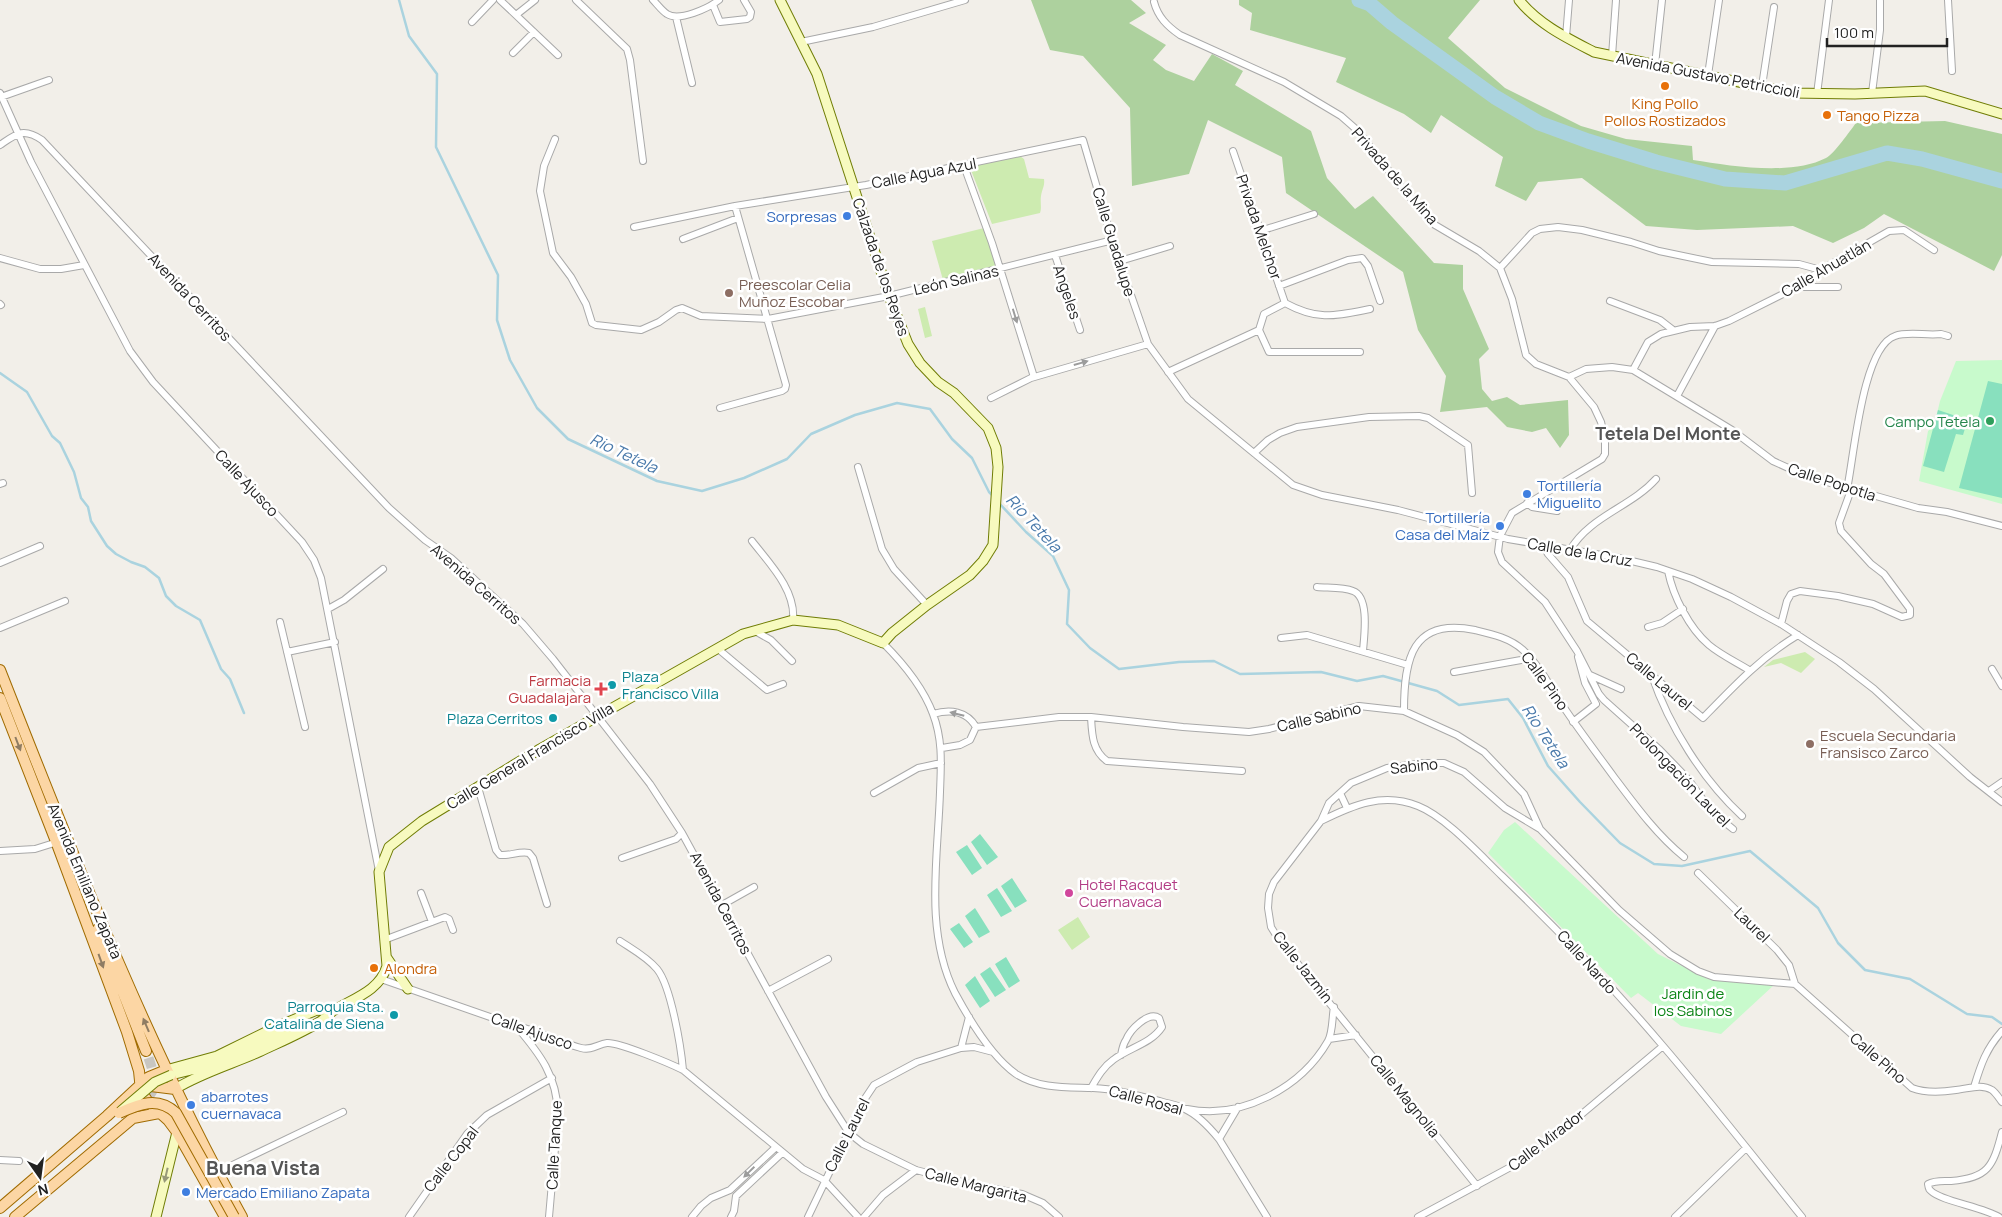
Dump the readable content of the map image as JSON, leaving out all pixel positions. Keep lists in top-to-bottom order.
{
  "streets": {
    "main road": ["Avenida Emiliano Zapata"],
    "street": [
      "Avenida Gustavo Petriccioli",
      "Calle Agua Azul",
      "Privada de la Mina",
      "Privada Melchor",
      "Calle Guadalupe",
      "Calzada de los Reyes",
      "Calle Ahuatlán",
      "León Salinas",
      "Angeles",
      "Avenida Cerritos",
      "Calle Popotla",
      "Calle Ajusco",
      "Calle de la Cruz",
      "Calle Pino",
      "Calle Laurel",
      "Calle Sabino",
      "Calle General Francisco Villa",
      "Sabino",
      "Prolongación Laurel",
      "Laurel",
      "Calle Nardo",
      "Calle Jazmín",
      "Calle Magnolia",
      "Calle Rosal",
      "Calle Mirador",
      "Calle Tanque",
      "Calle Copal",
      "Calle Margarita"
    ]
  },
  "crossings": [
    ["Calle Agua Azul", "Calle Guadalupe"],
    ["Calle Agua Azul", "Calzada de los Reyes"],
    ["Calle Guadalupe", "León Salinas"],
    ["Calle Guadalupe", "Calle de la Cruz"],
    ["Calzada de los Reyes", "León Salinas"],
    ["Calzada de los Reyes", "Calle General Francisco Villa"],
    ["Calzada de los Reyes", "Calle Rosal"],
    ["Calle Ahuatlán", "Calle Popotla"],
    ["León Salinas", "Angeles"],
    ["Avenida Cerritos", "Calle Ajusco"],
    ["Avenida Cerritos", "Calle Laurel"],
    ["Avenida Cerritos", "Calle General Francisco Villa"],
    ["Avenida Cerritos", "Calle Margarita"],
    ["Calle Ajusco", "Calle Laurel"],
    ["Calle Ajusco", "Calle General Francisco Villa"],
    ["Calle Ajusco", "Calle Tanque"],
    ["Calle de la Cruz", "Calle Laurel"],
    ["Calle Pino", "Calle Sabino"],
    ["Calle Pino", "Laurel"],
    ["Calle Laurel", "Calle Rosal"],
    ["Calle Laurel", "Calle Margarita"],
    ["Calle Sabino", "Sabino"],
    ["Calle Sabino", "Laurel"],
    ["Calle General Francisco Villa", "Calle Rosal"],
    ["Sabino", "Calle Nardo"],
    ["Sabino", "Calle Jazmín"],
    ["Calle Nardo", "Calle Jazmín"],
    ["Calle Nardo", "Calle Mirador"],
    ["Calle Jazmín", "Calle Magnolia"],
    ["Calle Jazmín", "Calle Rosal"],
    ["Calle Magnolia", "Calle Mirador"],
    ["Calle Tanque", "Calle Copal"]
  ],
  "districts": ["Tetela Del Monte", "Buena Vista"],
  "water": ["Rio Tetela"],
  "parks": ["Jardin de los Sabinos"],
  "places": {
    "other": [
      "King Pollo Pollos Rostizados",
      "Tango Pizza",
      "Sorpresas",
      "Preescolar Celia Muñoz Escobar",
      "Campo Tetela",
      "Tortillería Miguelito",
      "Tortillería Casa del Maíz",
      "Plaza Francisco Villa",
      "Plaza Cerritos",
      "Escuela Secundaria Fransisco Zarco",
      "Hotel Racquet Cuernavaca",
      "Alondra",
      "Parroquia Sta. Catalina de Siena",
      "abarrotes cuernavaca",
      "Mercado Emiliano Zapata"
    ],
    "health": ["Farmacia Guadalajara"]
  },
  "scale_bar": "100 m",
  "north": "bottom"
}
